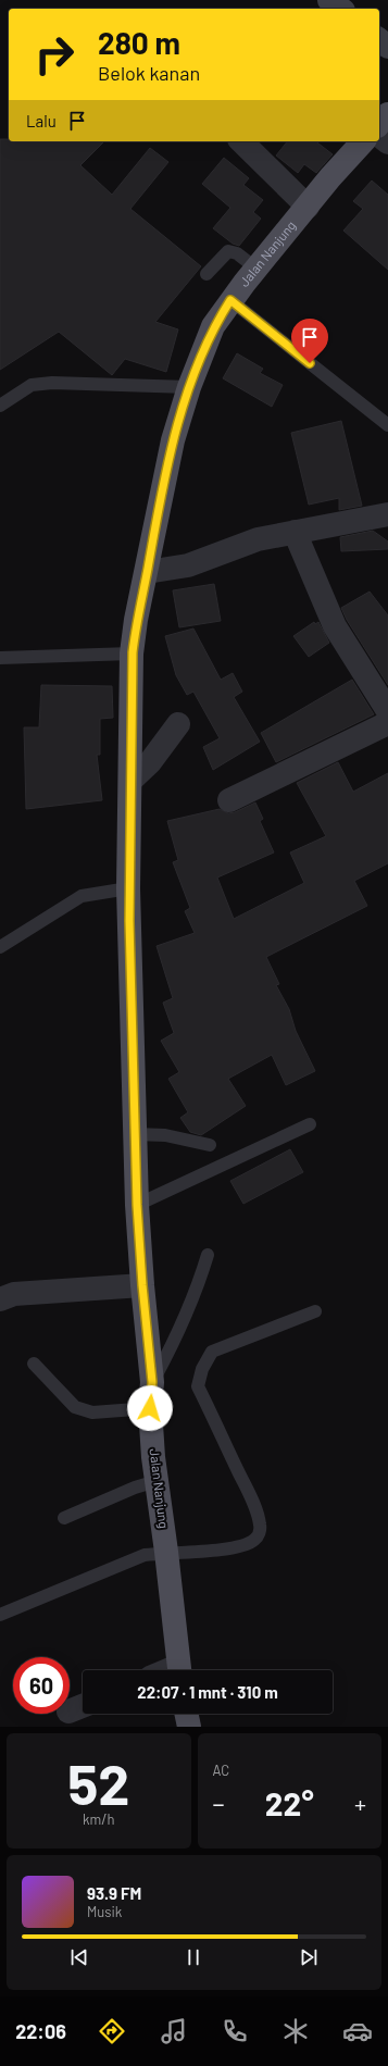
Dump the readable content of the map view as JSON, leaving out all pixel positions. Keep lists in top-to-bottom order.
{
  "streets": {
    "main road": ["Jalan Nanjung"]
  },
  "page": {
    "turn": ["280 m", "Belok kanan"],
    "then": "Lalu",
    "limit": "60",
    "trip": "22:07 · 1 mnt · 310 m",
    "tile": [
      ["52", "km/h"],
      "AC"
    ],
    "heat": ["−", "22°", "+"],
    "song": ["93.9 FM", "Musik"],
    "tabs": "22:06"
  }
}
